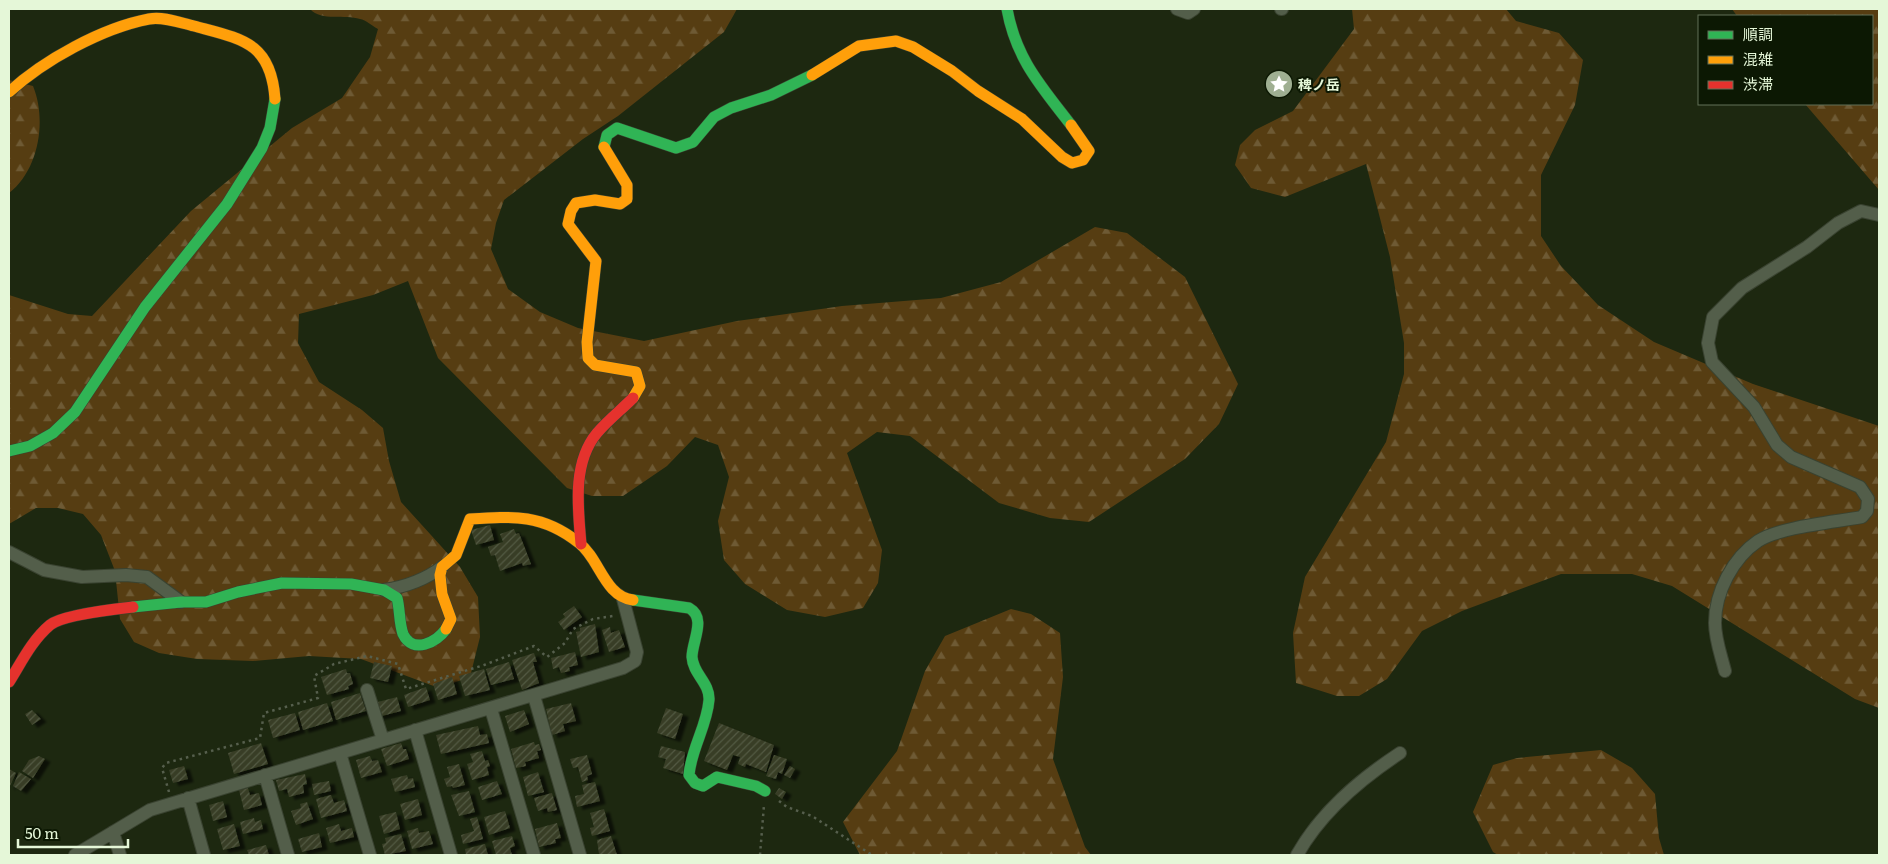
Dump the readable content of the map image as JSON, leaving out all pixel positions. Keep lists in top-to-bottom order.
{
  "places": {
    "place": ["稗ノ岳"]
  },
  "legend": ["順調", "混雑", "渋滞"],
  "scale_bar": "50 m"
}
